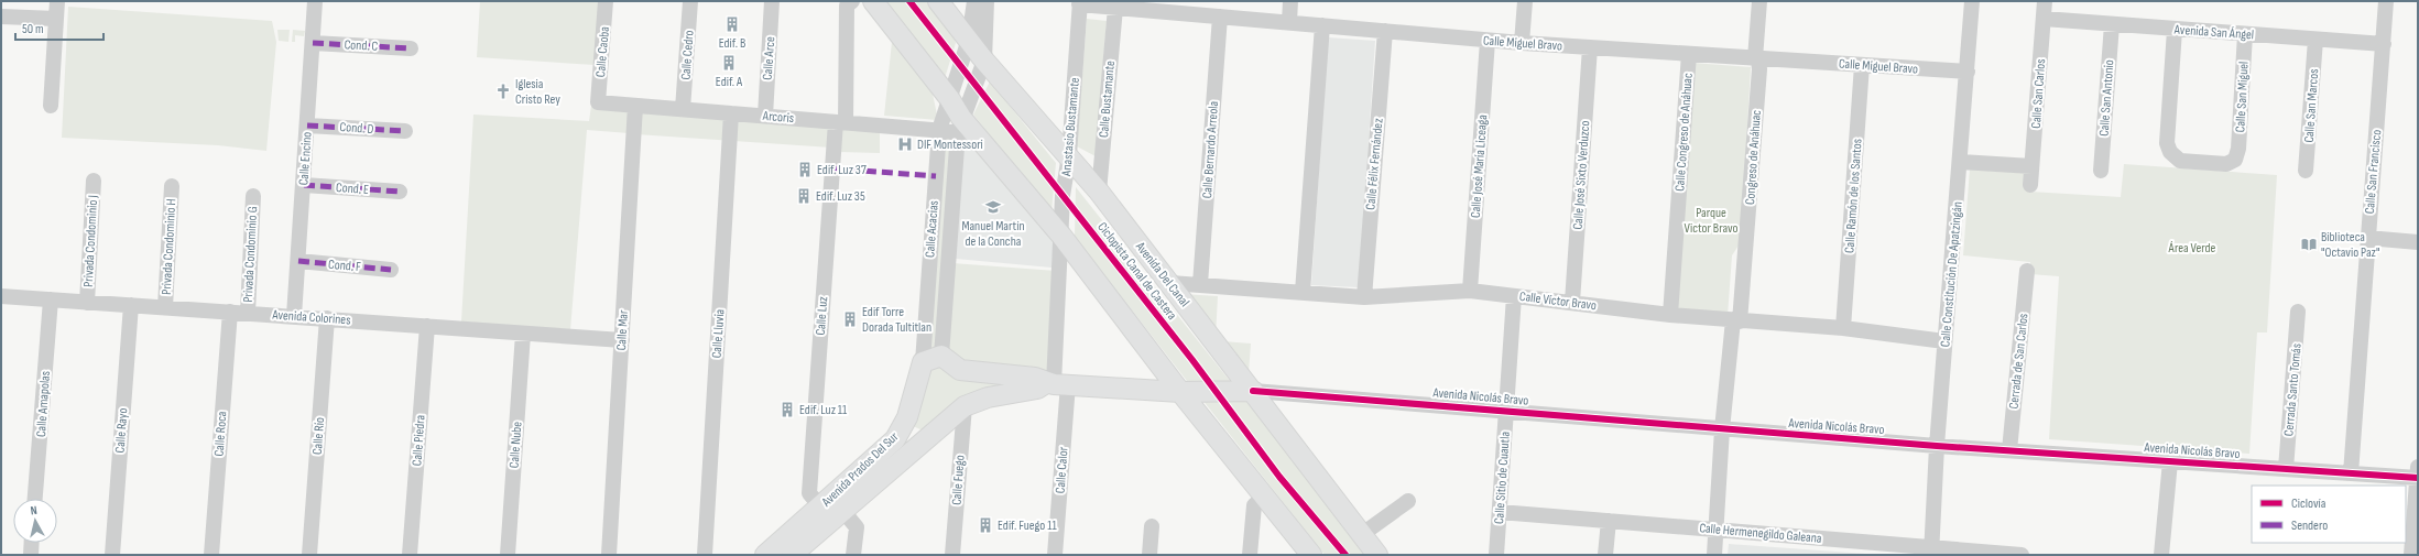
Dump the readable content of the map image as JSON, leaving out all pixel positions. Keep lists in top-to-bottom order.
{
  "streets": {
    "main road": ["Avenida Del Canal", "Avenida Prados Del Sur"],
    "street": [
      "Avenida San Ángel",
      "Calle Miguel Bravo",
      "Cond. C",
      "Calle Caoba",
      "Calle Cedro",
      "Calle Arce",
      "Calle San Carlos",
      "Calle San Miguel",
      "Calle San Antonio",
      "Calle Bustamante",
      "Calle San Marcos",
      "Arcoris",
      "Anastasio Bustamante",
      "Cond. D",
      "Calle Congreso de Anáhuac",
      "Calle Bernardo Arreola",
      "Congreso de Anáhuac",
      "Calle Encino",
      "Calle Félix Fernández",
      "Calle José María Liceaga",
      "Calle San Francisco",
      "Calle José Sixto Verduzco",
      "Cond. E",
      "Calle Ramón de los Santos",
      "Calle Acacias",
      "Privada Condominio J",
      "Privada Condominio H",
      "Privada Condominio G",
      "Cond. F",
      "Calle Constitución De Apatzingán",
      "Calle Víctor Bravo",
      "Calle Luz",
      "Avenida Colorines",
      "Calle Mar",
      "Calle Lluvia",
      "Cerrada de San Carlos",
      "Cerrada Santo Tomás",
      "Avenida Nicolás Bravo",
      "Calle Amapolas",
      "Calle Rayo",
      "Calle Roca",
      "Calle Río",
      "Calle Piedra",
      "Calle Nube",
      "Calle Calor",
      "Calle Sitio de Cuautla",
      "Calle Fuego",
      "Calle Hermenegildo Galeana"
    ],
    "cycle path": ["Ciclopista Canal de Castera"]
  },
  "crossings": [
    ["Avenida San Ángel", "Calle San Carlos"],
    ["Avenida San Ángel", "Calle San Miguel"],
    ["Avenida San Ángel", "Calle San Antonio"],
    ["Avenida San Ángel", "Calle San Marcos"],
    ["Avenida San Ángel", "Calle San Francisco"],
    ["Calle Miguel Bravo", "Calle Bustamante"],
    ["Calle Miguel Bravo", "Anastasio Bustamante"],
    ["Calle Miguel Bravo", "Calle Congreso de Anáhuac"],
    ["Calle Miguel Bravo", "Calle Bernardo Arreola"],
    ["Calle Miguel Bravo", "Congreso de Anáhuac"],
    ["Calle Miguel Bravo", "Calle Félix Fernández"],
    ["Calle Miguel Bravo", "Calle José María Liceaga"],
    ["Calle Miguel Bravo", "Calle José Sixto Verduzco"],
    ["Calle Miguel Bravo", "Calle Ramón de los Santos"],
    ["Calle Miguel Bravo", "Calle Constitución De Apatzingán"],
    ["Cond. C", "Calle Encino"],
    ["Calle Caoba", "Arcoris"],
    ["Calle Cedro", "Arcoris"],
    ["Calle Arce", "Arcoris"],
    ["Calle Bustamante", "Avenida Del Canal"],
    ["Arcoris", "Calle Acacias"],
    ["Arcoris", "Calle Luz"],
    ["Arcoris", "Calle Mar"],
    ["Arcoris", "Calle Lluvia"],
    ["Anastasio Bustamante", "Avenida Del Canal"],
    ["Anastasio Bustamante", "Avenida Prados Del Sur"],
    ["Anastasio Bustamante", "Calle Calor"],
    ["Cond. D", "Calle Encino"],
    ["Calle Congreso de Anáhuac", "Calle Víctor Bravo"],
    ["Calle Bernardo Arreola", "Calle Víctor Bravo"],
    ["Congreso de Anáhuac", "Calle Víctor Bravo"],
    ["Calle Encino", "Cond. E"],
    ["Calle Encino", "Cond. F"],
    ["Calle Encino", "Avenida Colorines"],
    ["Calle Félix Fernández", "Calle Víctor Bravo"],
    ["Calle José María Liceaga", "Calle Víctor Bravo"],
    ["Calle San Francisco", "Avenida Nicolás Bravo"],
    ["Calle José Sixto Verduzco", "Calle Víctor Bravo"],
    ["Calle Ramón de los Santos", "Calle Víctor Bravo"],
    ["Calle Acacias", "Avenida Del Canal"],
    ["Calle Acacias", "Avenida Prados Del Sur"],
    ["Privada Condominio J", "Avenida Colorines"],
    ["Privada Condominio H", "Avenida Colorines"],
    ["Privada Condominio G", "Avenida Colorines"],
    ["Avenida Del Canal", "Calle Víctor Bravo"],
    ["Avenida Del Canal", "Avenida Nicolás Bravo"],
    ["Avenida Del Canal", "Avenida Prados Del Sur"],
    ["Calle Constitución De Apatzingán", "Calle Víctor Bravo"],
    ["Calle Constitución De Apatzingán", "Avenida Nicolás Bravo"],
    ["Calle Constitución De Apatzingán", "Calle Hermenegildo Galeana"],
    ["Calle Víctor Bravo", "Calle Sitio de Cuautla"],
    ["Calle Luz", "Avenida Prados Del Sur"],
    ["Avenida Colorines", "Calle Mar"],
    ["Avenida Colorines", "Calle Amapolas"],
    ["Avenida Colorines", "Calle Rayo"],
    ["Avenida Colorines", "Calle Roca"],
    ["Avenida Colorines", "Calle Río"],
    ["Avenida Colorines", "Calle Piedra"],
    ["Avenida Colorines", "Calle Nube"],
    ["Cerrada de San Carlos", "Avenida Nicolás Bravo"],
    ["Cerrada Santo Tomás", "Avenida Nicolás Bravo"],
    ["Avenida Nicolás Bravo", "Avenida Prados Del Sur"],
    ["Avenida Nicolás Bravo", "Calle Sitio de Cuautla"],
    ["Avenida Prados Del Sur", "Calle Calor"],
    ["Avenida Prados Del Sur", "Calle Fuego"],
    ["Calle Sitio de Cuautla", "Calle Hermenegildo Galeana"]
  ],
  "parks": ["Parque Victor Bravo", "Área Verde"],
  "places": {
    "building": [
      "Edif. B",
      "Edif. A",
      "Edif. Luz 37",
      "Edif. Luz 35",
      "Edif Torre Dorada Tultitlan",
      "Edif. Luz 11",
      "Edif. Fuego 11"
    ],
    "church": ["Iglesia Cristo Rey"],
    "hospital": ["DIF Montessori"],
    "school or university": ["Manuel Martín de la Concha"],
    "library": ["Biblioteca \"Octavio Paz\""]
  },
  "legend": ["Ciclovía", "Sendero"],
  "scale_bar": "50 m",
  "north": "top"
}
